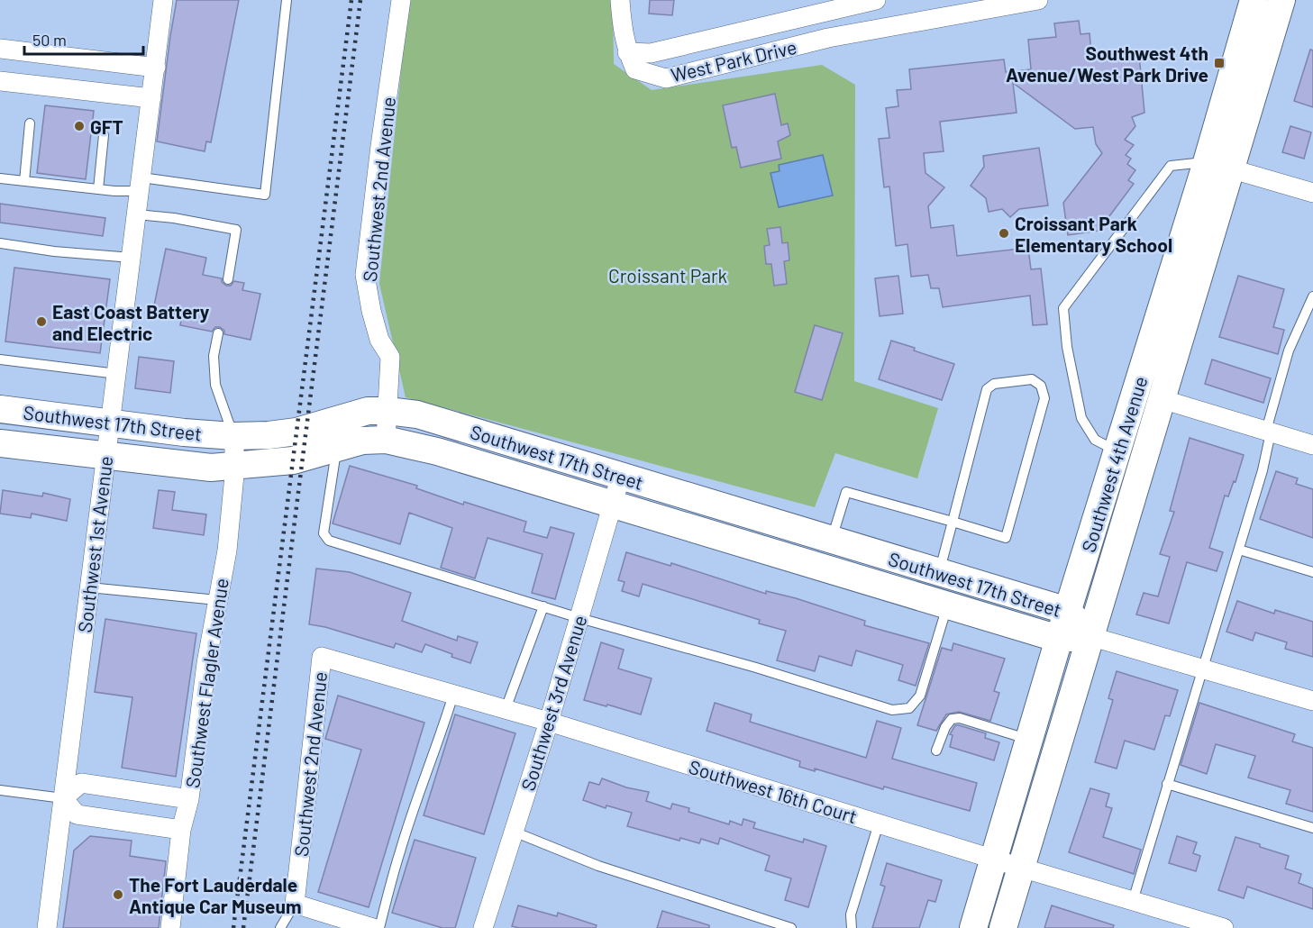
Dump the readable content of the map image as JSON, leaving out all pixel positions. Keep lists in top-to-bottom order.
{
  "streets": {
    "main road": ["Southwest 17th Street", "Southwest 4th Avenue"],
    "street": [
      "West Park Drive",
      "Southwest 2nd Avenue",
      "Southwest 1st Avenue",
      "Southwest Flagler Avenue",
      "Southwest 3rd Avenue",
      "Southwest 16th Court"
    ]
  },
  "crossings": [
    ["Southwest 2nd Avenue", "Southwest 17th Street"],
    ["Southwest 2nd Avenue", "Southwest 16th Court"],
    ["Southwest 17th Street", "Southwest 4th Avenue"],
    ["Southwest 17th Street", "Southwest 1st Avenue"],
    ["Southwest 17th Street", "Southwest Flagler Avenue"],
    ["Southwest 17th Street", "Southwest 3rd Avenue"],
    ["Southwest 4th Avenue", "Southwest 16th Court"],
    ["Southwest 3rd Avenue", "Southwest 16th Court"]
  ],
  "parks": ["Croissant Park"],
  "places": {
    "transit": ["Southwest 4th Avenue/West Park Drive"],
    "other": [
      "GFT",
      "Croissant Park Elementary School",
      "East Coast Battery and Electric",
      "The Fort Lauderdale Antique Car Museum"
    ]
  },
  "scale_bar": "50 m"
}
